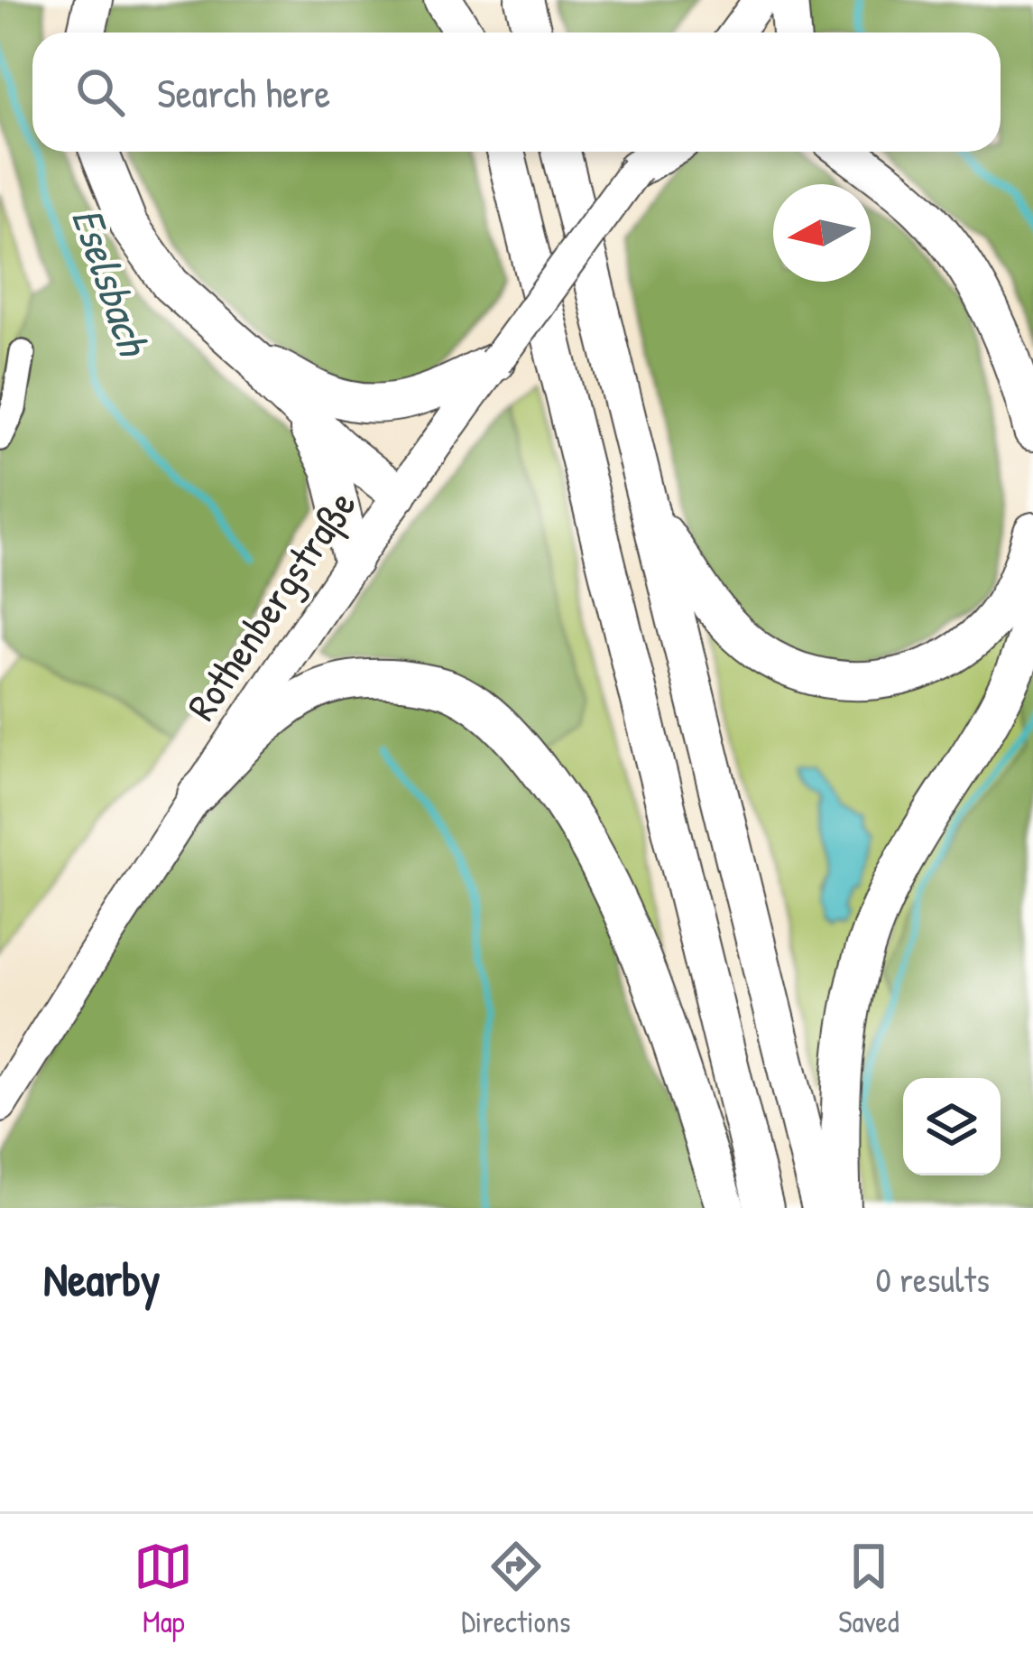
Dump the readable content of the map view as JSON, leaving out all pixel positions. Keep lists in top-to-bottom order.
{
  "streets": {
    "main road": ["Rothenbergstraße"]
  },
  "water": ["Eselsbach"],
  "north": "left",
  "page": {
    "search": "Search here",
    "heading": ["Nearby", "0 results"],
    "nav": ["Map", "Directions", "Saved"]
  }
}
